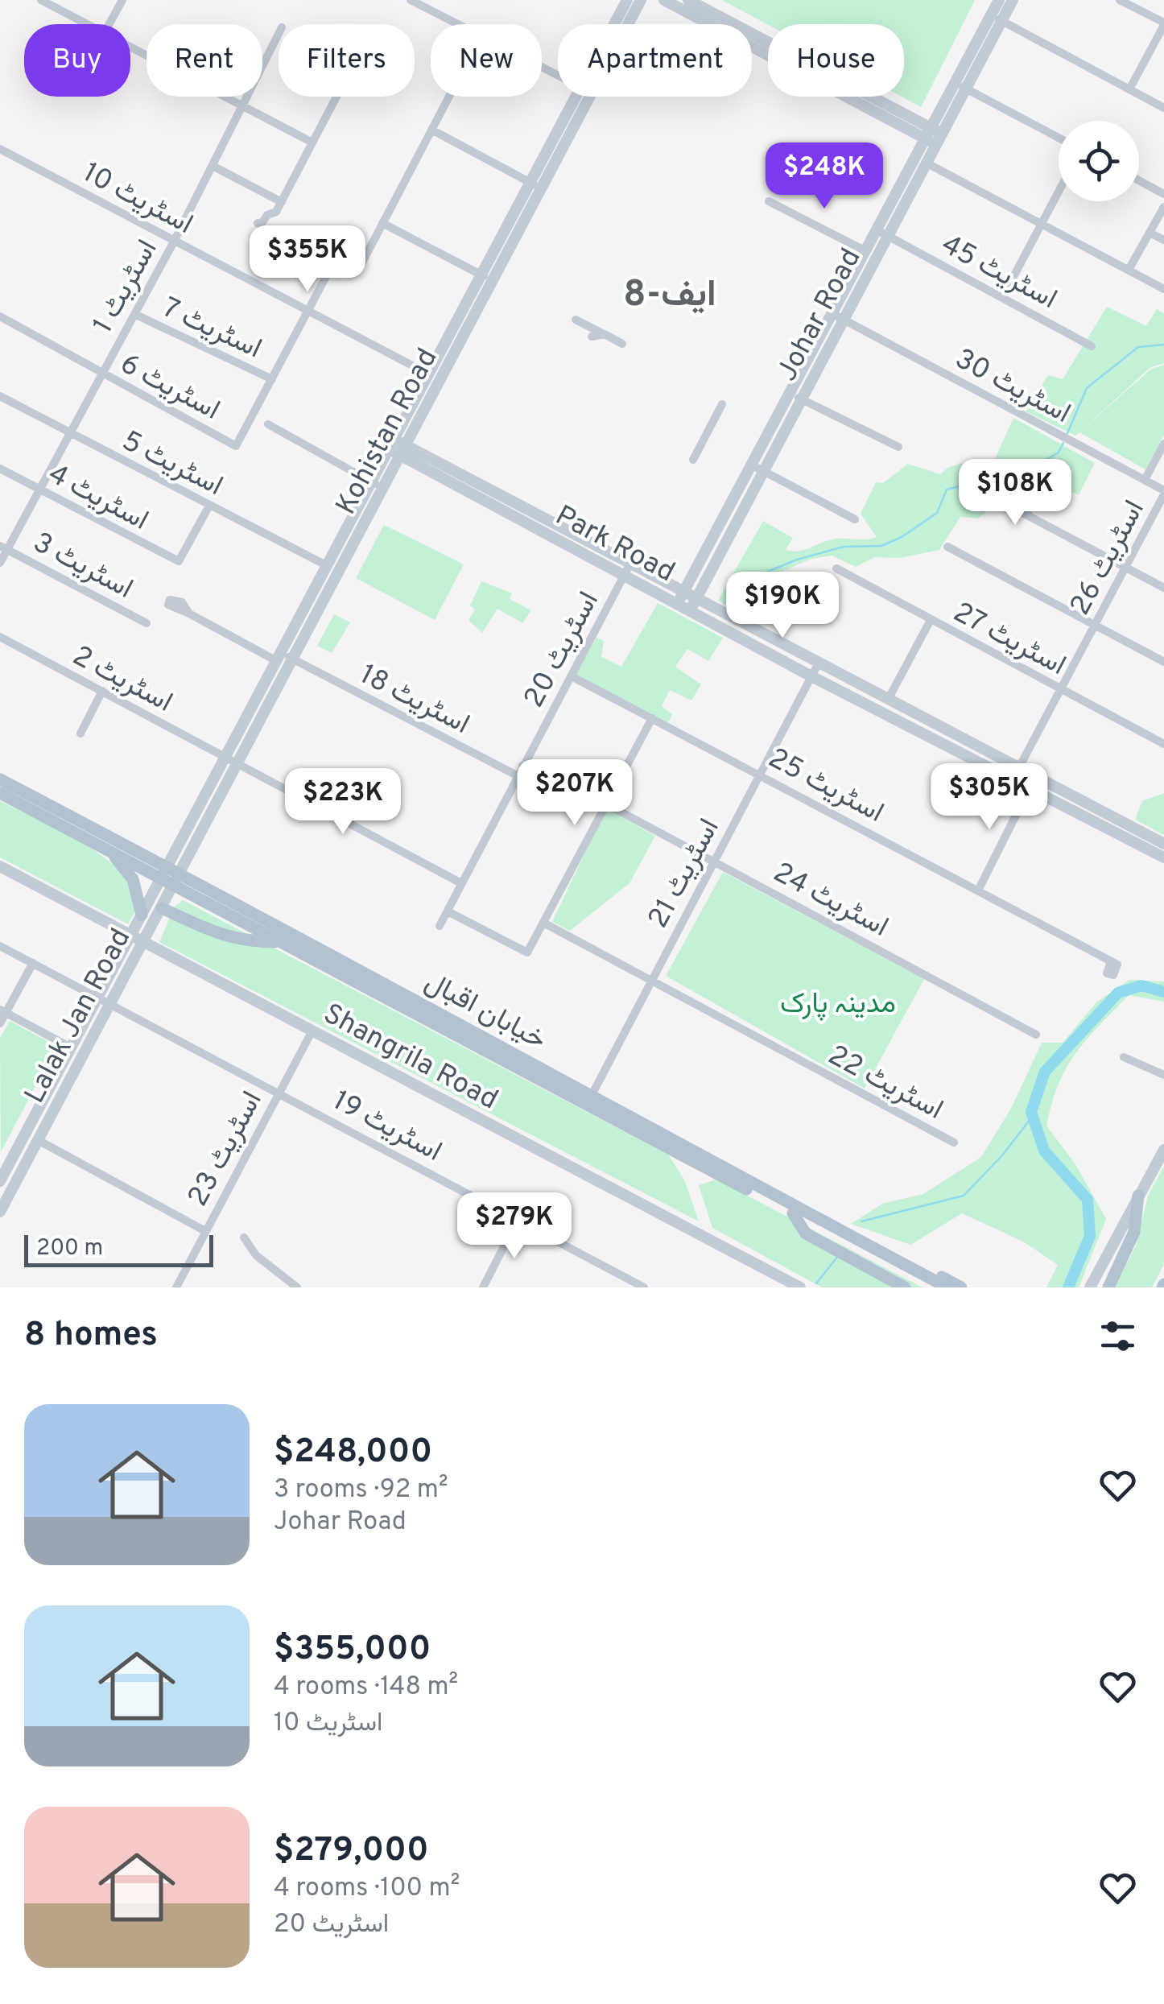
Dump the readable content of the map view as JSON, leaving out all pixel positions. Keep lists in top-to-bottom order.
{
  "streets": {
    "main road": ["خیابان اقبال"],
    "street": [
      "اسٹریٹ 10",
      "اسٹریٹ 45",
      "اسٹریٹ 1",
      "Johar Road",
      "اسٹریٹ 7",
      "اسٹریٹ 30",
      "اسٹریٹ 6",
      "Kohistan Road",
      "اسٹریٹ 5",
      "اسٹریٹ 4",
      "Park Road",
      "اسٹریٹ 26",
      "اسٹریٹ 3",
      "اسٹریٹ 27",
      "اسٹریٹ 20",
      "اسٹریٹ 2",
      "اسٹریٹ 18",
      "اسٹریٹ 25",
      "اسٹریٹ 21",
      "اسٹریٹ 24",
      "Lalak Jan Road",
      "Shangrila Road",
      "اسٹریٹ 22",
      "اسٹریٹ 19",
      "اسٹریٹ 23"
    ]
  },
  "crossings": [
    ["اسٹریٹ 10", "اسٹریٹ 1"],
    ["اسٹریٹ 10", "Kohistan Road"],
    ["اسٹریٹ 45", "Johar Road"],
    ["اسٹریٹ 1", "اسٹریٹ 7"],
    ["اسٹریٹ 1", "اسٹریٹ 6"],
    ["اسٹریٹ 1", "اسٹریٹ 5"],
    ["اسٹریٹ 1", "اسٹریٹ 4"],
    ["اسٹریٹ 1", "اسٹریٹ 3"],
    ["Johar Road", "اسٹریٹ 30"],
    ["Johar Road", "Park Road"],
    ["اسٹریٹ 7", "اسٹریٹ 6"],
    ["اسٹریٹ 30", "اسٹریٹ 26"],
    ["Kohistan Road", "اسٹریٹ 5"],
    ["Kohistan Road", "Park Road"],
    ["Kohistan Road", "اسٹریٹ 2"],
    ["Kohistan Road", "اسٹریٹ 18"],
    ["Kohistan Road", "خیابان اقبال"],
    ["Kohistan Road", "Lalak Jan Road"],
    ["اسٹریٹ 5", "اسٹریٹ 4"],
    ["Park Road", "اسٹریٹ 26"],
    ["Park Road", "اسٹریٹ 20"],
    ["Park Road", "اسٹریٹ 21"],
    ["اسٹریٹ 26", "اسٹریٹ 27"],
    ["اسٹریٹ 20", "اسٹریٹ 18"],
    ["اسٹریٹ 20", "اسٹریٹ 25"],
    ["اسٹریٹ 20", "اسٹریٹ 24"],
    ["اسٹریٹ 25", "اسٹریٹ 21"],
    ["اسٹریٹ 21", "اسٹریٹ 24"],
    ["اسٹریٹ 21", "خیابان اقبال"],
    ["اسٹریٹ 21", "اسٹریٹ 22"],
    ["خیابان اقبال", "Lalak Jan Road"],
    ["Lalak Jan Road", "Shangrila Road"],
    ["Lalak Jan Road", "اسٹریٹ 19"],
    ["Shangrila Road", "اسٹریٹ 23"],
    ["اسٹریٹ 19", "اسٹریٹ 23"]
  ],
  "districts": ["ایف-8"],
  "parks": ["مدینہ پارک"],
  "scale_bar": "200 m",
  "page": {
    "chip": [
      "Buy",
      "Rent",
      "Filters",
      "New",
      "Apartment",
      "House"
    ],
    "price": [
      "$248K",
      "$355K",
      "$108K",
      "$190K",
      "$207K",
      "$305K",
      "$223K",
      "$279K"
    ],
    "scale": "200 m",
    "heading": "8 homes",
    "list": [
      {
        "name": "$248,000",
        "note": "3 rooms · 92 m² · Johar Road"
      },
      {
        "name": "$355,000",
        "note": "4 rooms · 148 m² · اسٹریٹ 10"
      },
      {
        "name": "$279,000",
        "note": "4 rooms · 100 m² · اسٹریٹ 20"
      }
    ]
  }
}
